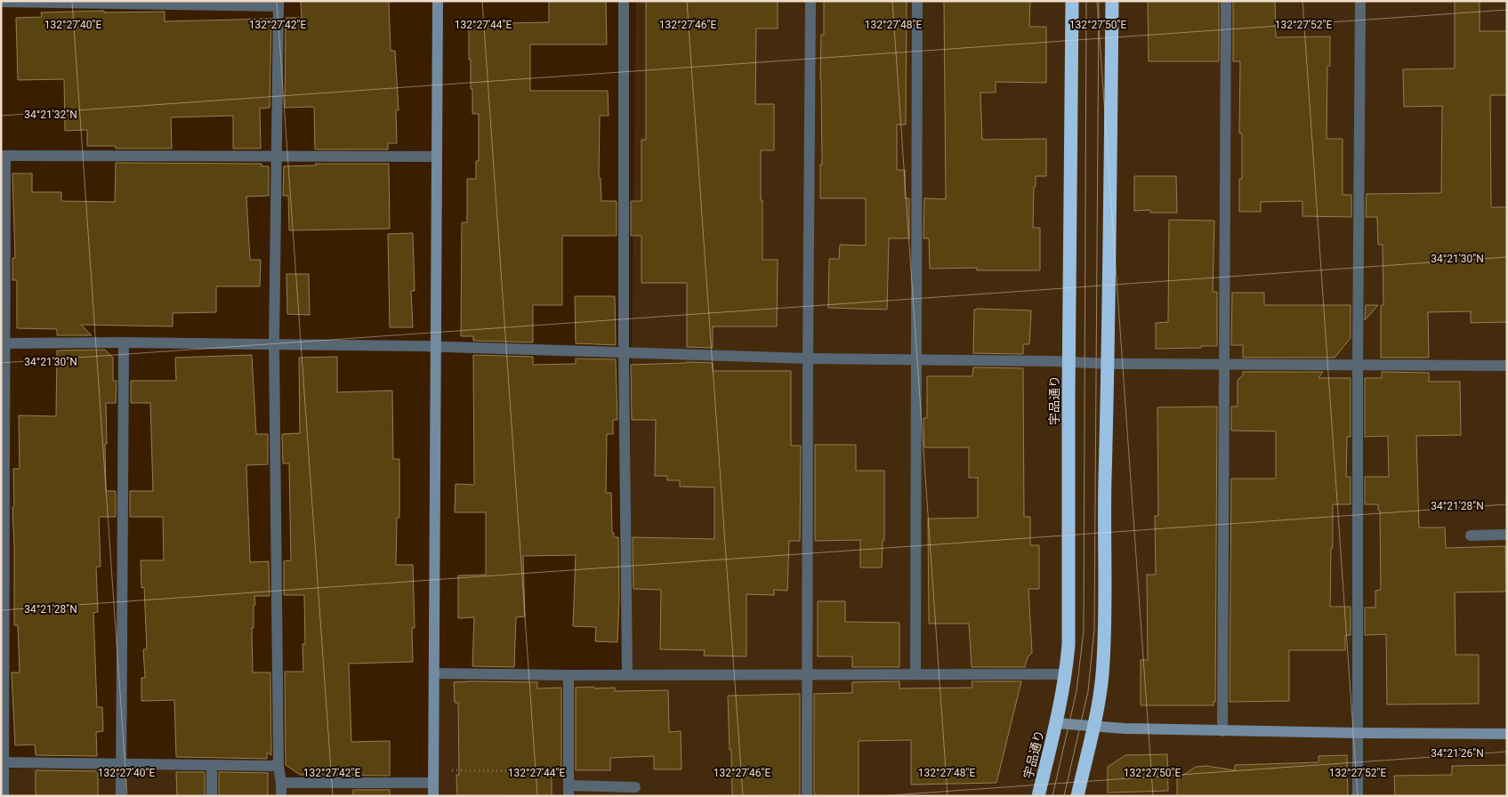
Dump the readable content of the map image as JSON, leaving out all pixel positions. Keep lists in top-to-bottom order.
{
  "streets": {
    "highway": ["宇品通り"]
  },
  "coordinates": [
    "132°27'40\"E",
    "132°27'42\"E",
    "132°27'44\"E",
    "132°27'46\"E",
    "132°27'48\"E",
    "132°27'50\"E",
    "132°27'52\"E",
    "34°21'32\"N",
    "34°21'30\"N",
    "34°21'28\"N",
    "34°21'26\"N"
  ]
}
